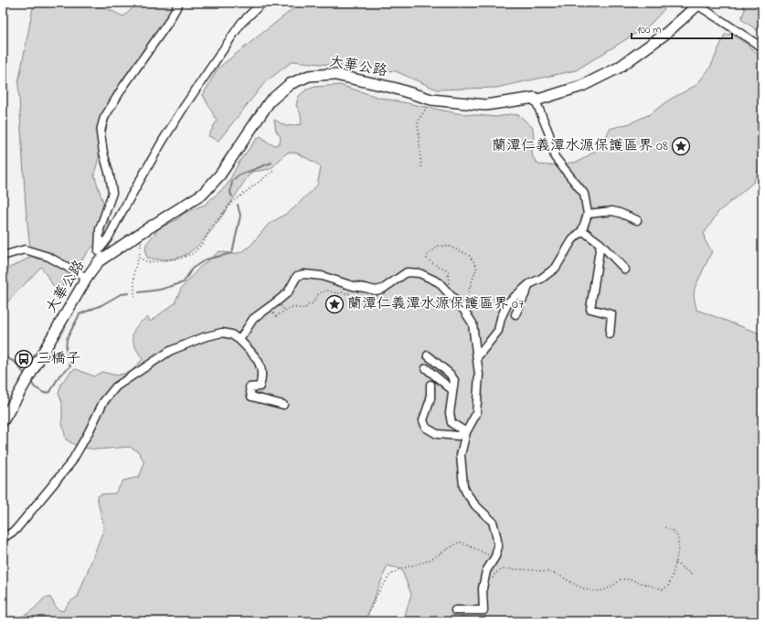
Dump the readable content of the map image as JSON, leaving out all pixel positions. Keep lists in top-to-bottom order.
{
  "streets": {
    "main road": ["大華公路"]
  },
  "places": {
    "place": ["蘭潭仁義潭水源保護區界 08", "蘭潭仁義潭水源保護區界 07"],
    "bus stop": ["三橋子"]
  },
  "scale_bar": "100 m"
}
